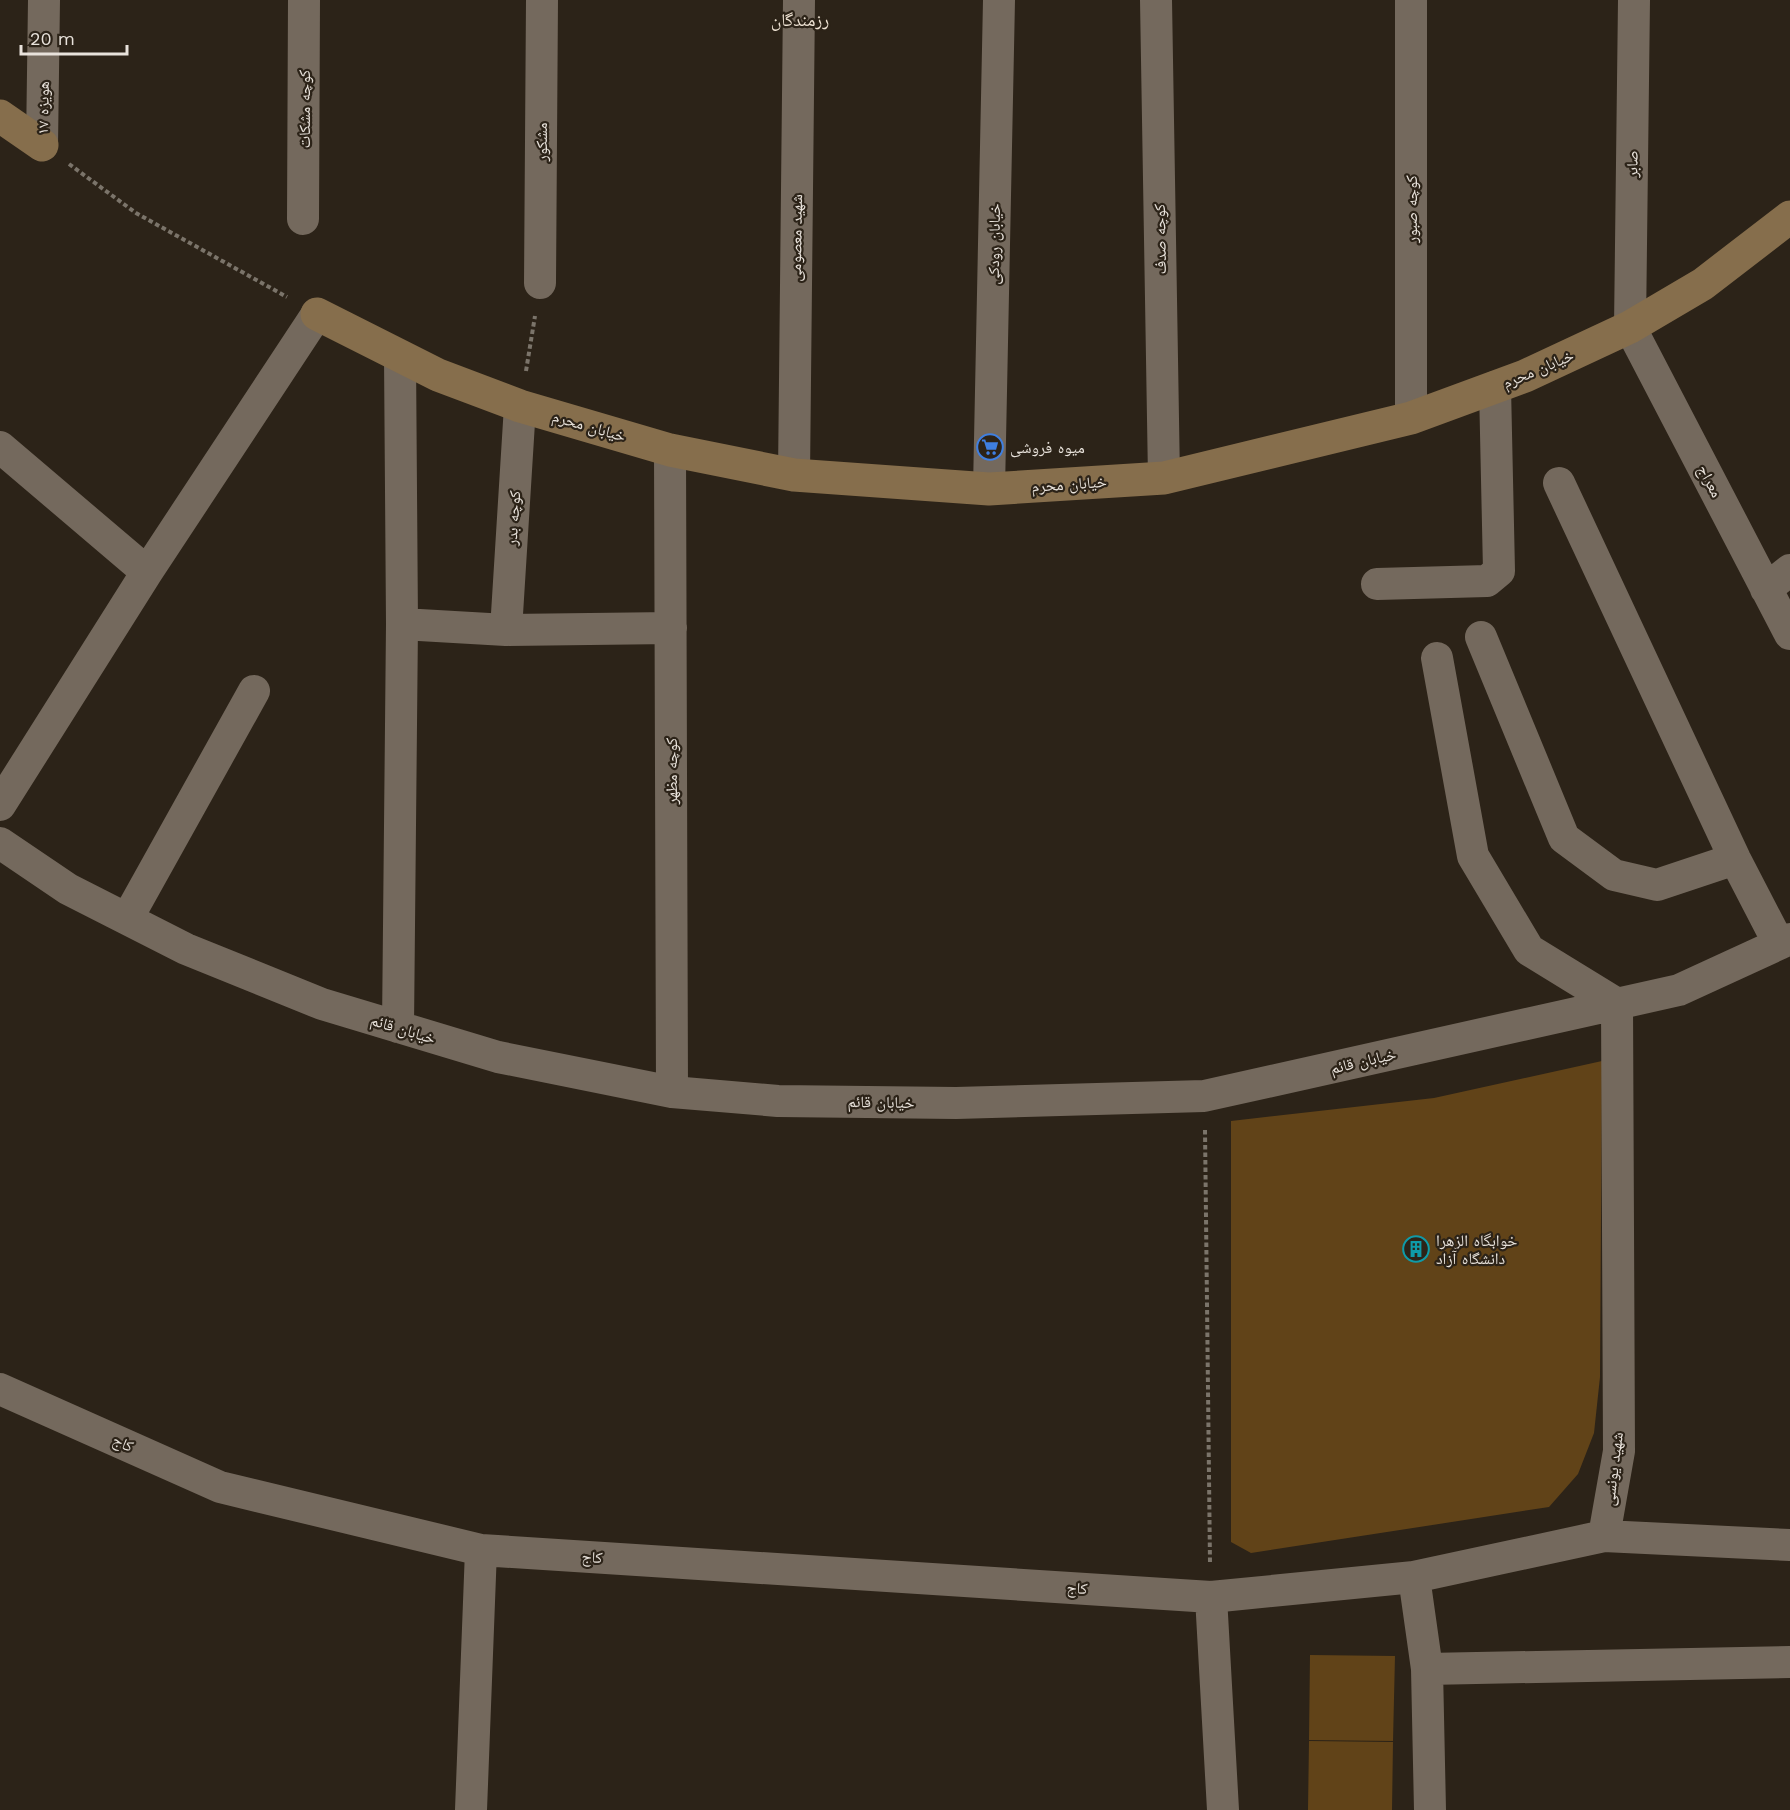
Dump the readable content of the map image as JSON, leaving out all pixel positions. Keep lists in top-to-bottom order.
{
  "streets": {
    "street": [
      "هویزه ۱۷",
      "کوچه مشکات",
      "مشکور",
      "صابر",
      "کوچه صبور",
      "شهید معصومی",
      "کوچه صدف",
      "خیابان رودکی",
      "خیابان محرم",
      "معراج",
      "کوچه بدر",
      "کوچه مظهر",
      "خیابان قائم",
      "کاج",
      "شهید یونسی"
    ]
  },
  "crossings": [
    ["صابر", "خیابان محرم"],
    ["صابر", "معراج"],
    ["کوچه صبور", "خیابان محرم"],
    ["شهید معصومی", "خیابان محرم"],
    ["کوچه صدف", "خیابان محرم"],
    ["خیابان رودکی", "خیابان محرم"],
    ["خیابان محرم", "معراج"],
    ["خیابان محرم", "کوچه بدر"],
    ["خیابان محرم", "کوچه مظهر"],
    ["کوچه مظهر", "خیابان قائم"],
    ["خیابان قائم", "شهید یونسی"]
  ],
  "districts": ["رزمندگان"],
  "places": {
    "supermarket": ["میوه فروشی"],
    "building": ["خوابگاه الزهرا دانشگاه آزاد"]
  },
  "scale_bar": "20 m"
}
